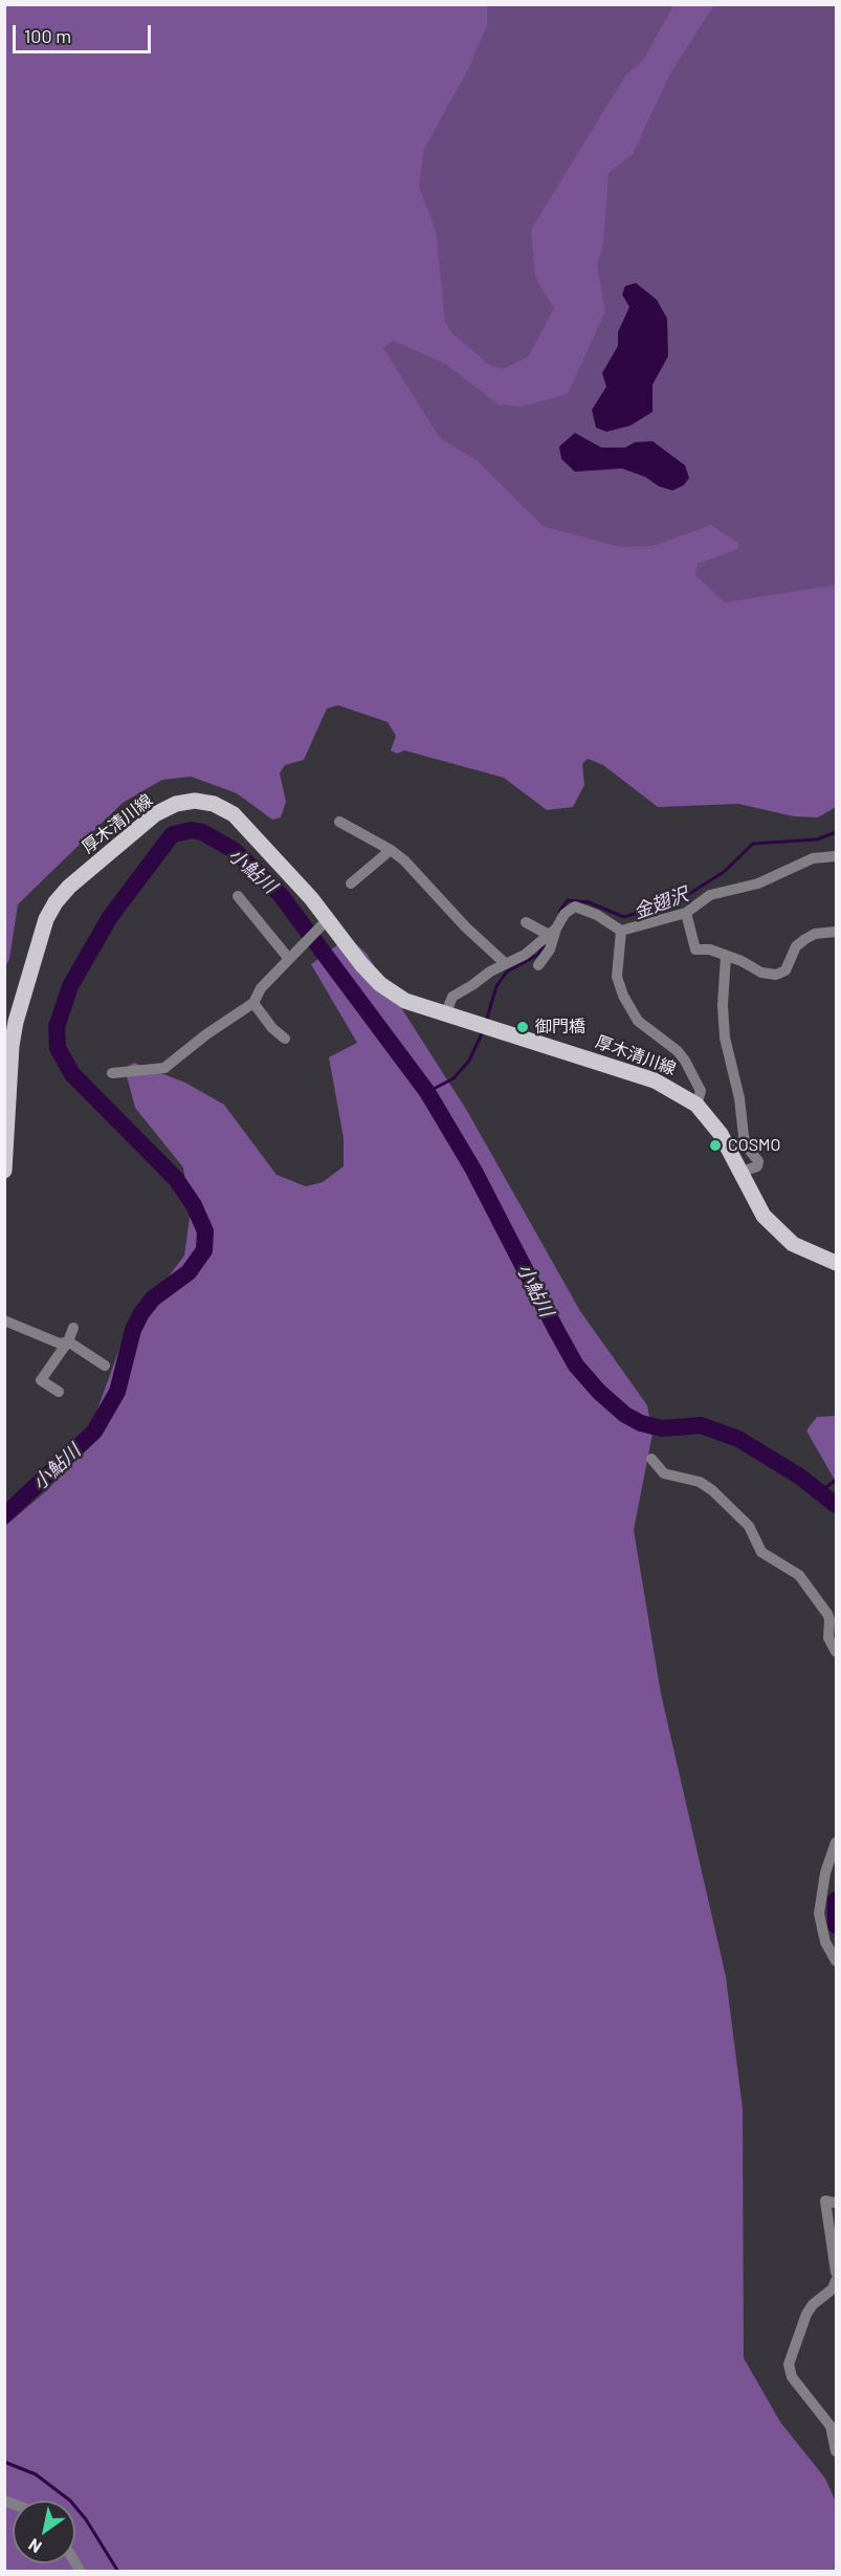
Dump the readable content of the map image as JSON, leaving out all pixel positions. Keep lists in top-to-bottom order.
{
  "streets": {
    "main road": ["厚木清川線"]
  },
  "water": ["小鮎川", "金翅沢"],
  "places": ["御門橋", "COSMO"],
  "scale_bar": "100 m",
  "north": "bottom left"
}
